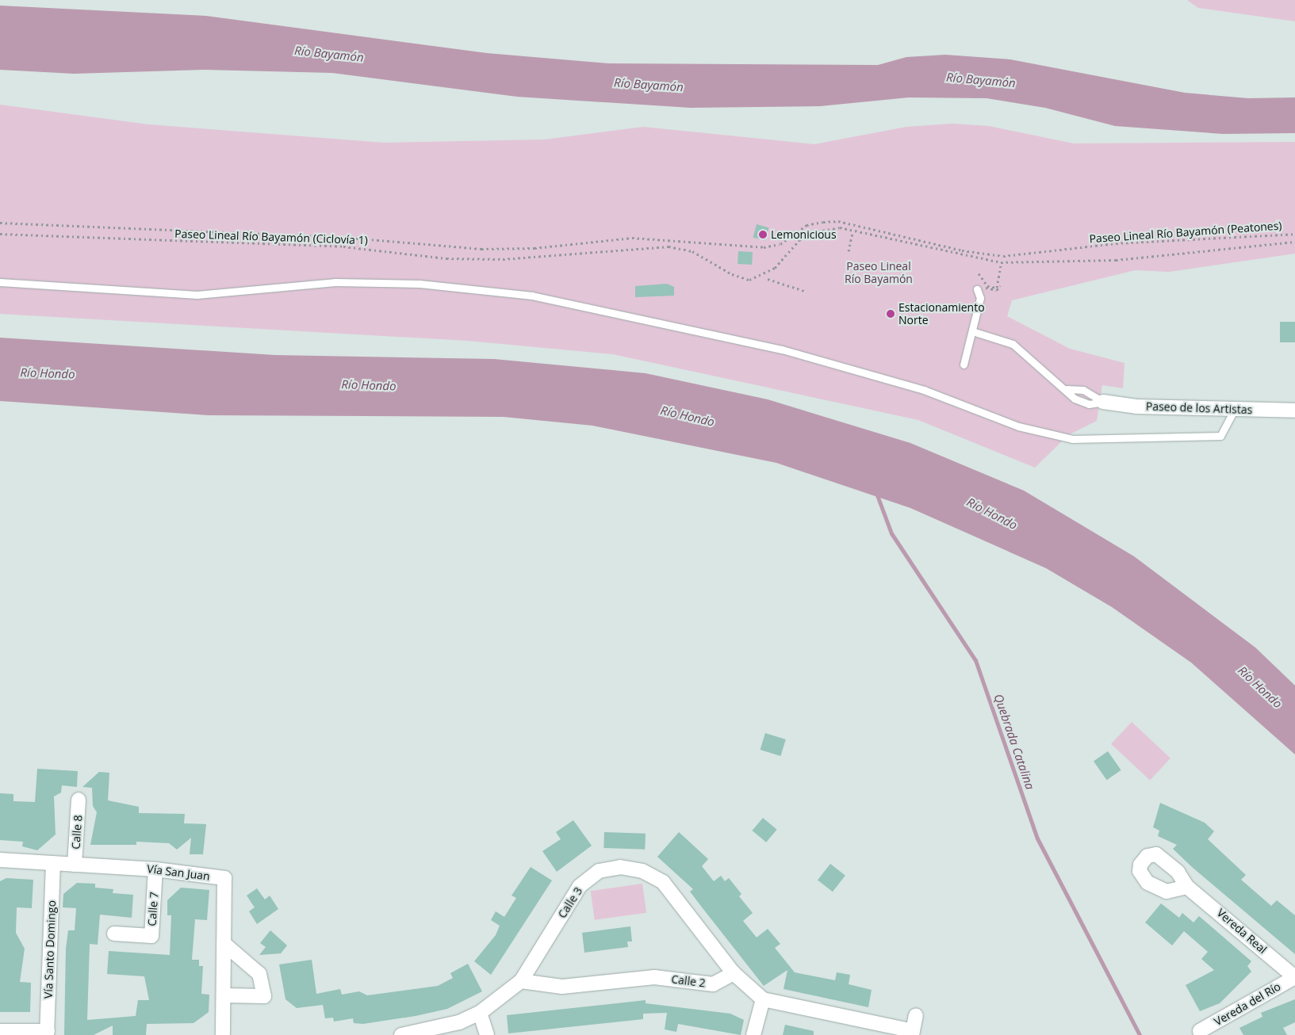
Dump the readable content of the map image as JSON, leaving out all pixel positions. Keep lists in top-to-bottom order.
{
  "streets": {
    "street": [
      "Paseo de los Artistas",
      "Calle 8",
      "Vía San Juan",
      "Calle 3",
      "Calle 7",
      "Vereda Real",
      "Vía Santo Domingo",
      "Calle 2",
      "Vereda del Río"
    ],
    "path": ["Paseo Lineal Río Bayamón (Peatones)", "Paseo Lineal Río Bayamón (Ciclovía 1)"]
  },
  "crossings": [
    ["Calle 8", "Vía San Juan"],
    ["Vía San Juan", "Calle 7"],
    ["Vía San Juan", "Vía Santo Domingo"],
    ["Calle 3", "Calle 2"],
    ["Vereda Real", "Vereda del Río"]
  ],
  "water": ["Río Bayamón", "Río Hondo", "Quebrada Catalina"],
  "parks": ["Paseo Lineal Río Bayamón"],
  "places": ["Lemonicious", "Estacionamiento Norte"]
}
